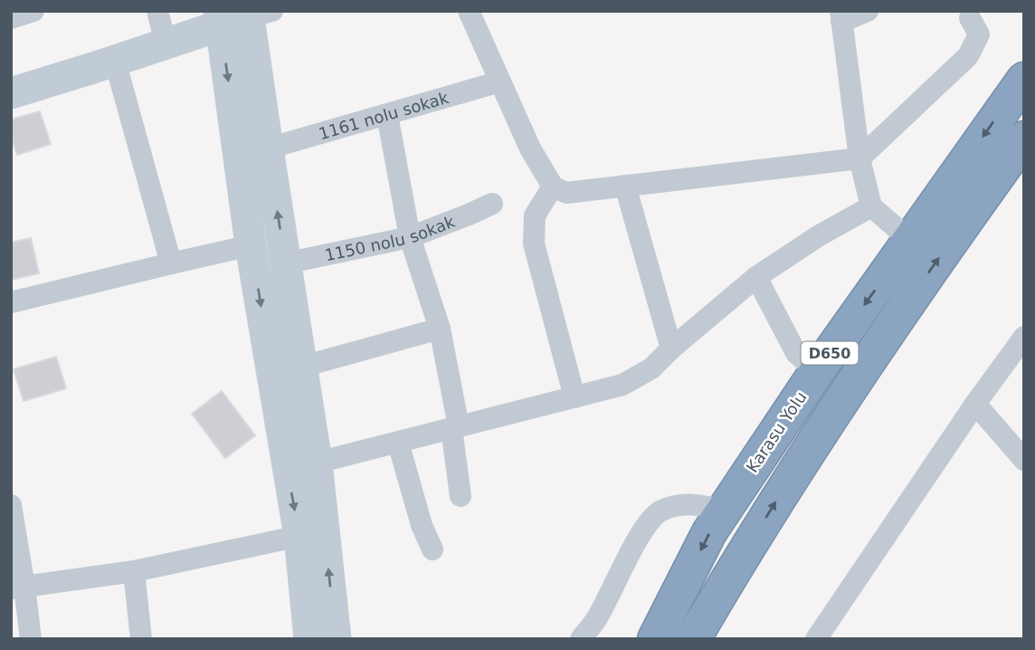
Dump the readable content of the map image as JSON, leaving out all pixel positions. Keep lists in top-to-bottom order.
{
  "streets": {
    "highway": ["D650", "Karasu Yolu"],
    "street": ["1161 nolu sokak", "1150 nolu sokak"]
  }
}
